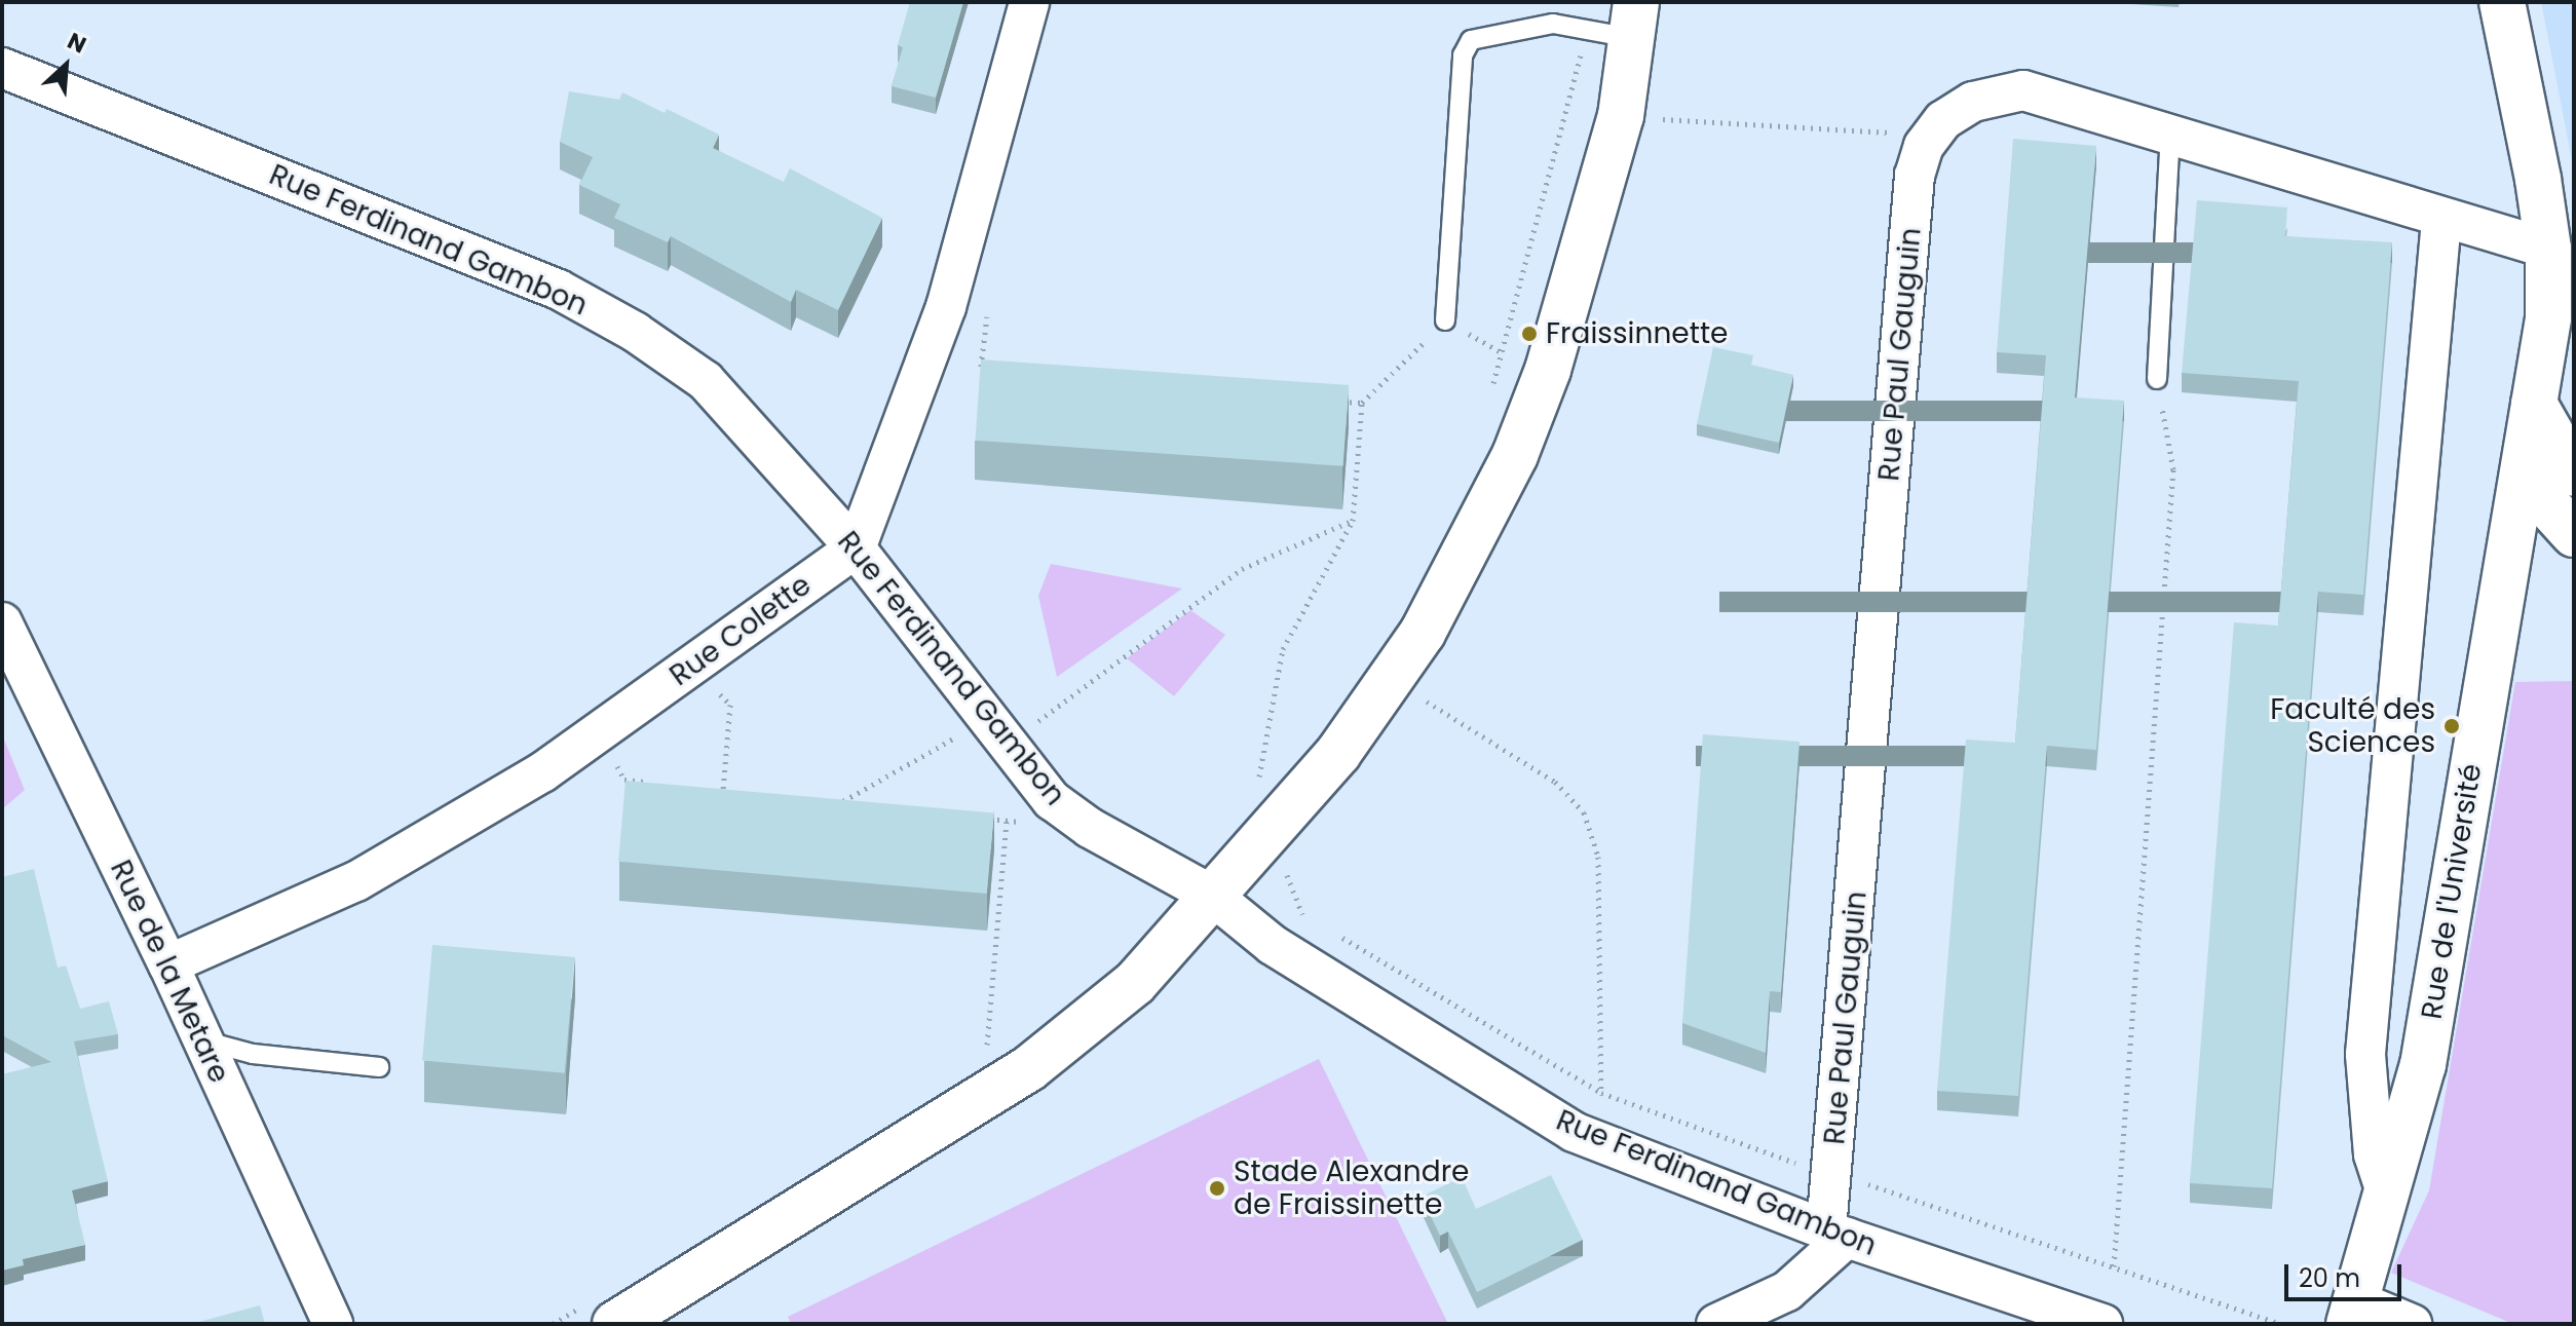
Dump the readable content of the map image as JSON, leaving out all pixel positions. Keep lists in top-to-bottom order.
{
  "streets": {
    "street": [
      "Rue Ferdinand Gambon",
      "Rue Paul Gauguin",
      "Rue Colette",
      "Rue de l'Université",
      "Rue de la Metare"
    ]
  },
  "crossings": [
    ["Rue Ferdinand Gambon", "Rue Paul Gauguin"],
    ["Rue Ferdinand Gambon", "Rue Colette"],
    ["Rue Paul Gauguin", "Rue de l'Université"],
    ["Rue Colette", "Rue de la Metare"]
  ],
  "places": ["Fraissinnette", "Faculté des Sciences", "Stade Alexandre de Fraissinette"],
  "scale_bar": "20 m",
  "north": "top right"
}
